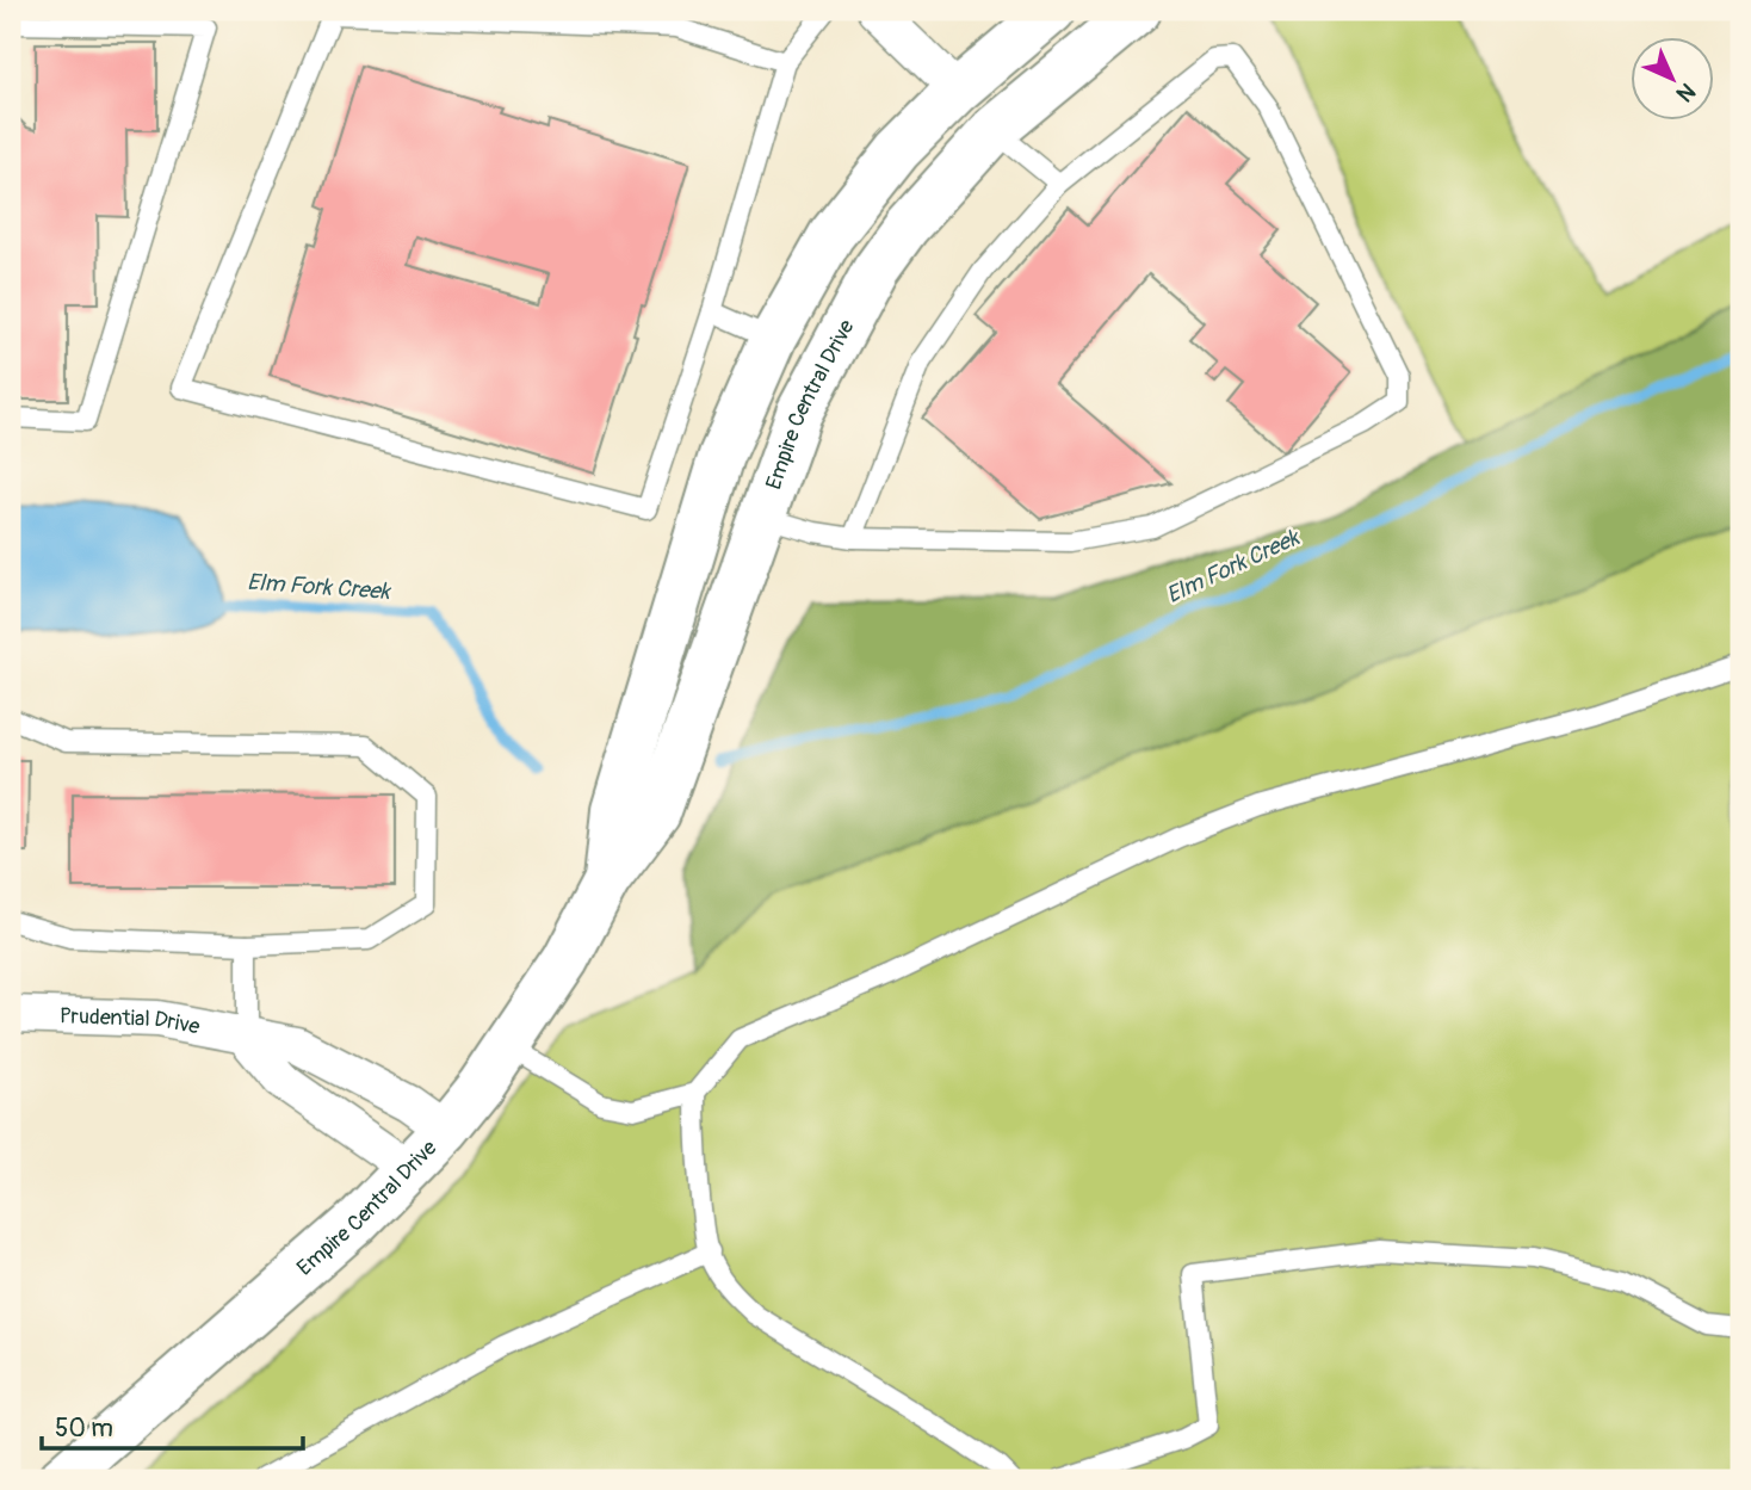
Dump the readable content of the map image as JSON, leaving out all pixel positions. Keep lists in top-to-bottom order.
{
  "streets": {
    "street": ["Empire Central Drive", "Prudential Drive"]
  },
  "crossings": [
    ["Empire Central Drive", "Prudential Drive"]
  ],
  "water": ["Elm Fork Creek"],
  "scale_bar": "50 m",
  "north": "bottom right"
}
